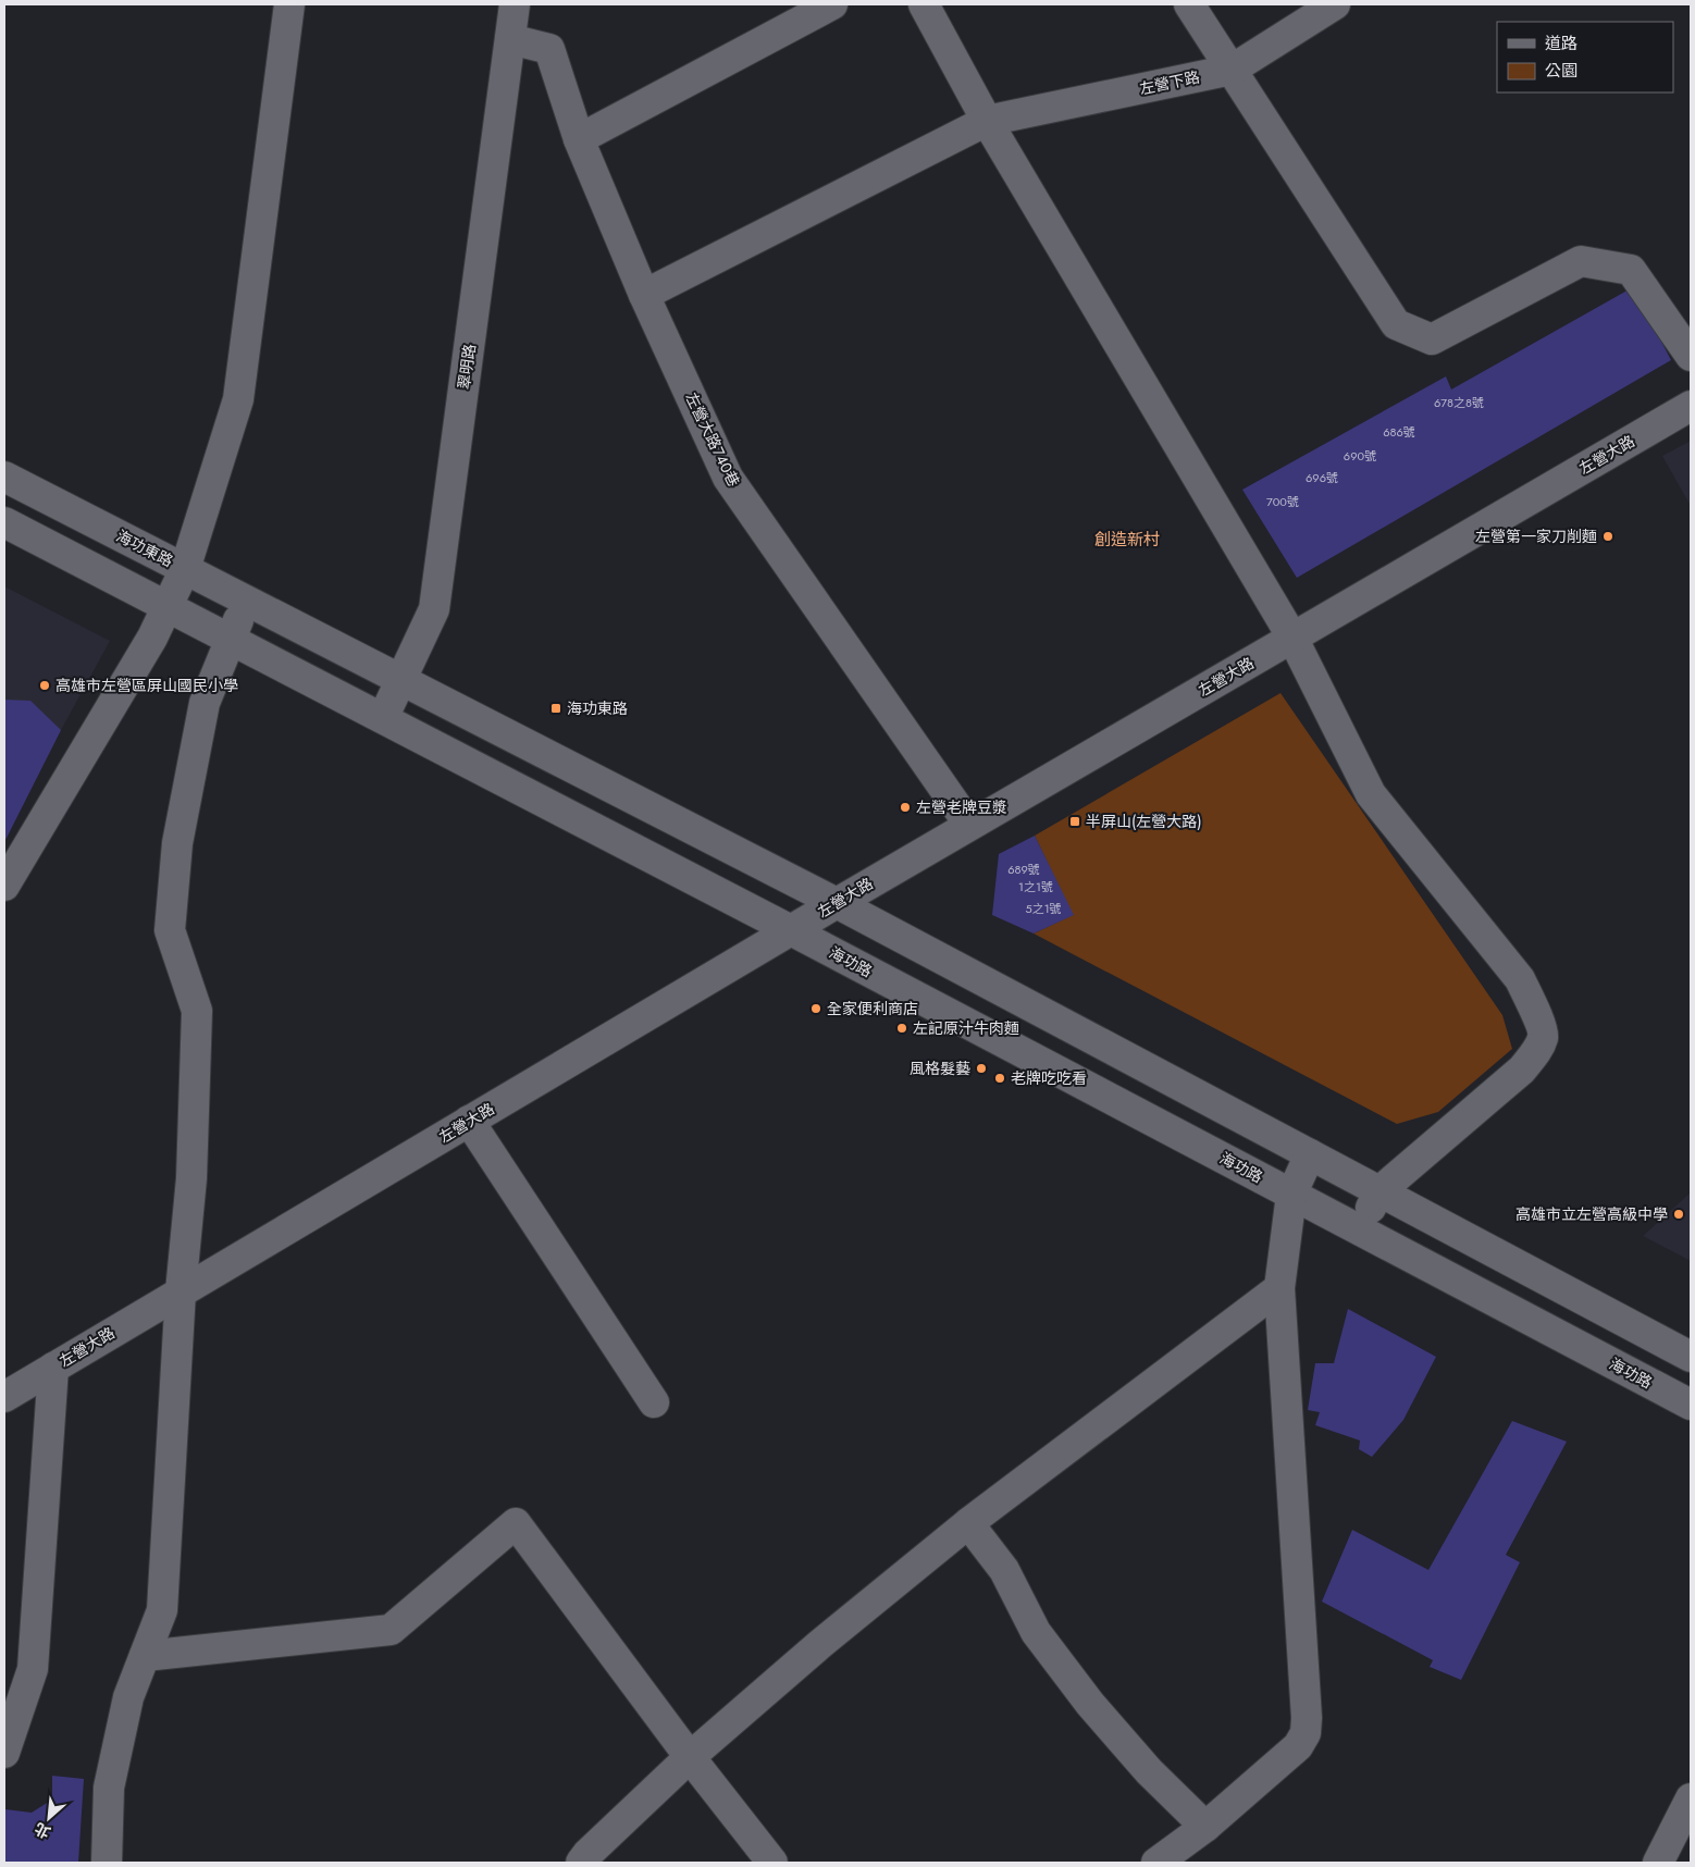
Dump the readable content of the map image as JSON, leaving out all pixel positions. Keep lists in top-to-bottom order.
{
  "streets": {
    "street": [
      "左營下路",
      "翠明路",
      "左營大路740巷",
      "左營大路",
      "海功東路",
      "海功路"
    ]
  },
  "crossings": [
    ["左營下路", "左營大路740巷"],
    ["翠明路", "左營大路740巷"],
    ["翠明路", "海功東路"],
    ["左營大路740巷", "左營大路"],
    ["左營大路", "海功東路"],
    ["左營大路", "海功路"]
  ],
  "districts": ["創造新村"],
  "places": {
    "other": [
      "左營第一家刀削麵",
      "高雄市左營區屏山國民小學",
      "左營老牌豆漿",
      "全家便利商店",
      "左記原汁牛肉麵",
      "風格髮藝",
      "老牌吃吃看",
      "高雄市立左營高級中學"
    ],
    "transit": ["海功東路", "半屏山(左營大路)"]
  },
  "house_numbers": [
    "678之8號",
    "686號",
    "690號",
    "696號",
    "700號",
    "689號",
    "1之1號",
    "5之1號"
  ],
  "legend": ["道路", "公園"],
  "north": "bottom left"
}
